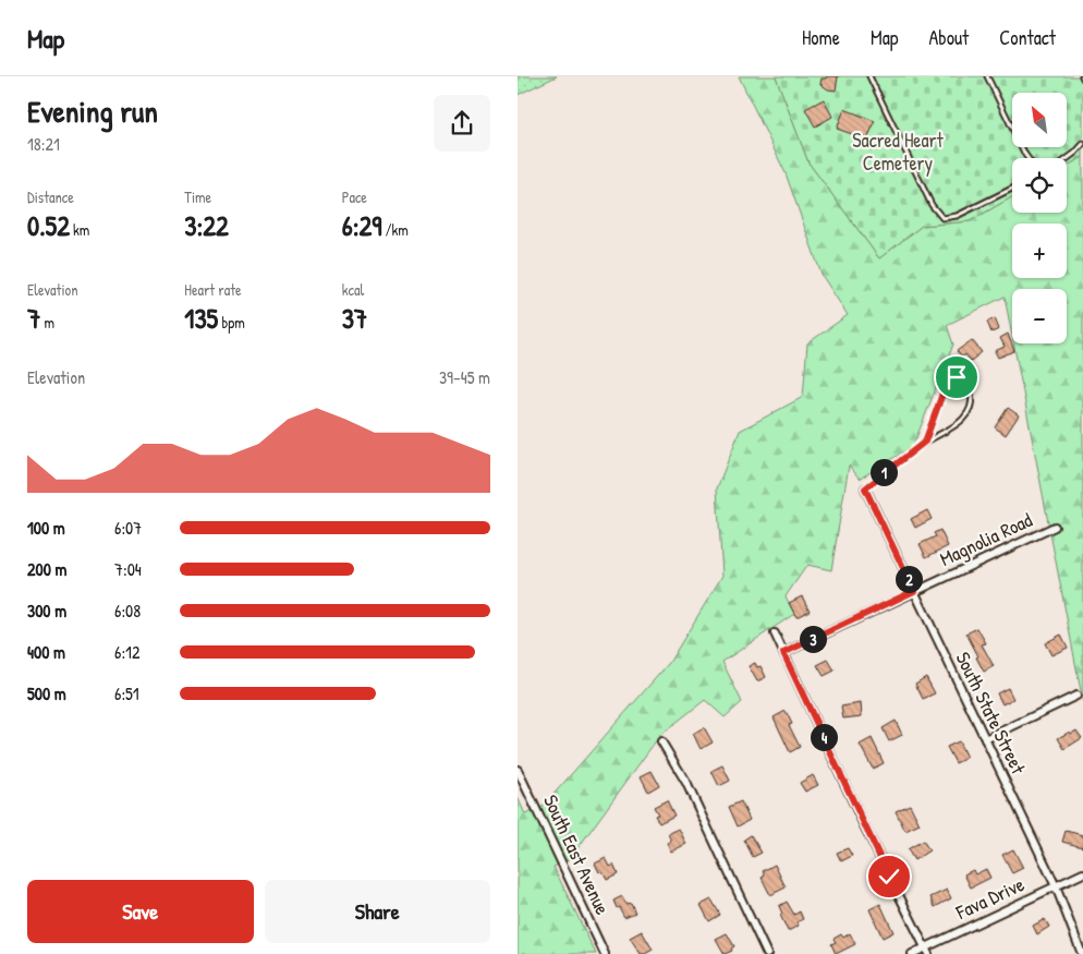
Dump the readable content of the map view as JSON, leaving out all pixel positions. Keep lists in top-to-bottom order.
{
  "streets": {
    "street": [
      "Magnolia Road",
      "South State Street",
      "South East Avenue",
      "Fava Drive"
    ]
  },
  "crossings": [
    ["Magnolia Road", "South State Street"],
    ["South State Street", "Fava Drive"]
  ],
  "parks": ["Sacred Heart Cemetery"],
  "north": "top left",
  "page": {
    "header": "Map",
    "nav": [
      "Home",
      "Map",
      "About",
      "Contact"
    ],
    "heading": ["Evening run", "18:21"],
    "map_buttons": ["+", "−"],
    "stats": [
      ["Distance", "0.52 km"],
      ["Time", "3:22"],
      ["Pace", "6:29 /km"],
      ["Elevation", "7 m"],
      ["Heart rate", "135 bpm"],
      ["kcal", "37"]
    ],
    "chart": ["Elevation", "39–45 m"],
    "pins": [
      "1",
      "2",
      "3",
      "4"
    ],
    "list": [
      {
        "name": "100 m",
        "note": "6:07"
      },
      {
        "name": "200 m",
        "note": "7:04"
      },
      {
        "name": "300 m",
        "note": "6:08"
      },
      {
        "name": "400 m",
        "note": "6:12"
      },
      {
        "name": "500 m",
        "note": "6:51"
      }
    ],
    "buttons": ["Save", "Share"]
  }
}
